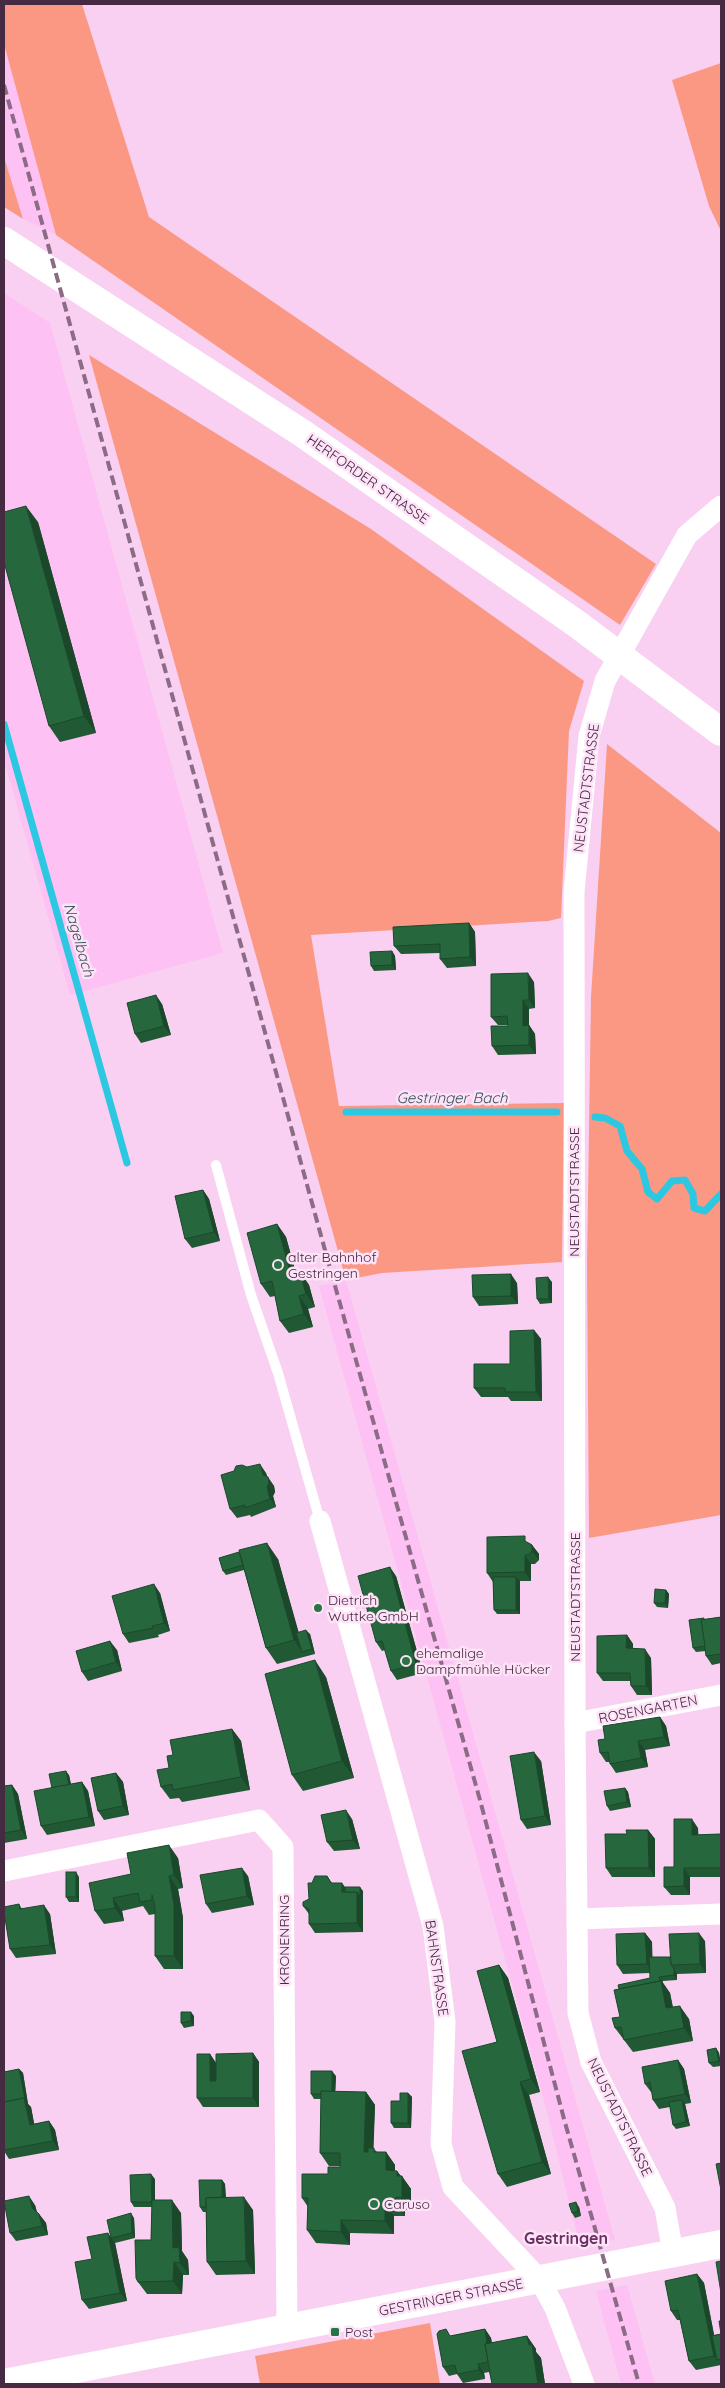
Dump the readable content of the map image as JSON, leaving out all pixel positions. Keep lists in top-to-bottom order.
{
  "streets": {
    "main road": ["HERFORDER STRASSE", "GESTRINGER STRASSE"],
    "street": [
      "NEUSTADTSTRASSE",
      "ROSENGARTEN",
      "KRONENRING",
      "BAHNSTRASSE"
    ]
  },
  "crossings": [
    ["NEUSTADTSTRASSE", "ROSENGARTEN"],
    ["NEUSTADTSTRASSE", "GESTRINGER STRASSE"],
    ["KRONENRING", "GESTRINGER STRASSE"],
    ["BAHNSTRASSE", "GESTRINGER STRASSE"]
  ],
  "districts": ["Gestringen"],
  "water": ["Nagelbach", "Gestringer Bach"],
  "places": {
    "other": [
      "alter Bahnhof Gestringen",
      "Dietrich Wuttke GmbH",
      "ehemalige Dampfmühle Hücker",
      "Caruso"
    ],
    "transit": ["Post"]
  }
}
